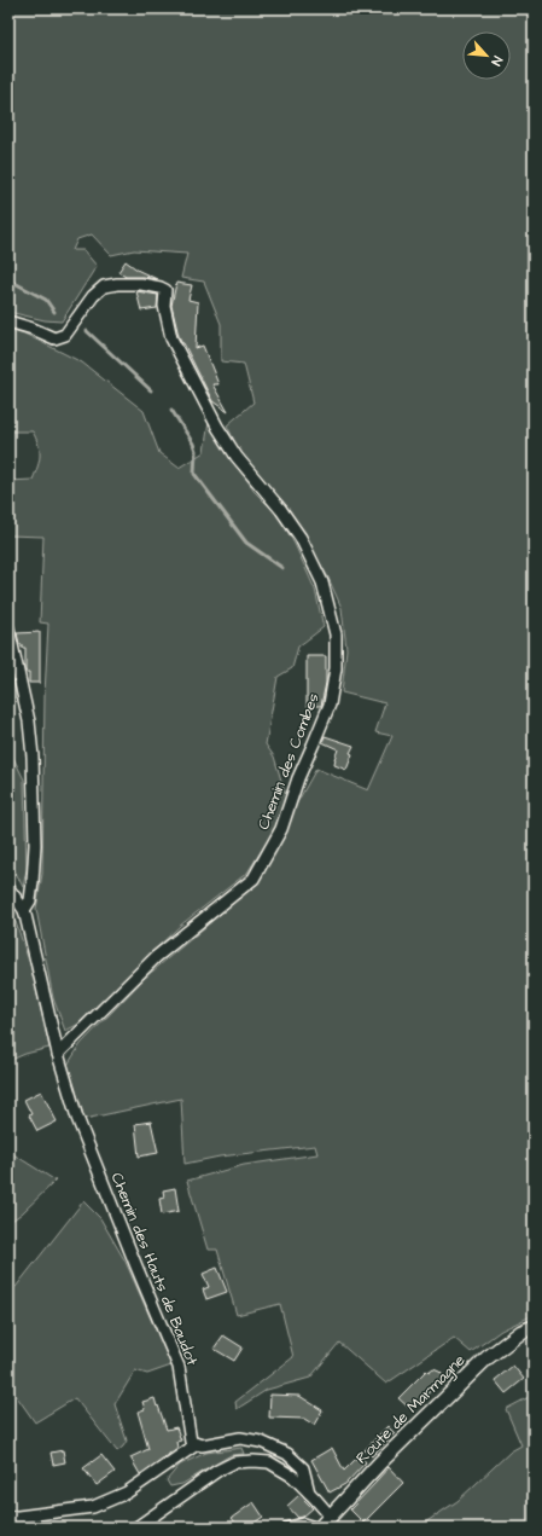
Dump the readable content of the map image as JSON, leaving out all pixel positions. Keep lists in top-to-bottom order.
{
  "streets": {
    "street": ["Chemin des Combes", "Chemin des Hauts de Baudot", "Route de Marmagne"]
  },
  "crossings": [
    ["Chemin des Combes", "Chemin des Hauts de Baudot"]
  ],
  "north": "bottom right"
}
